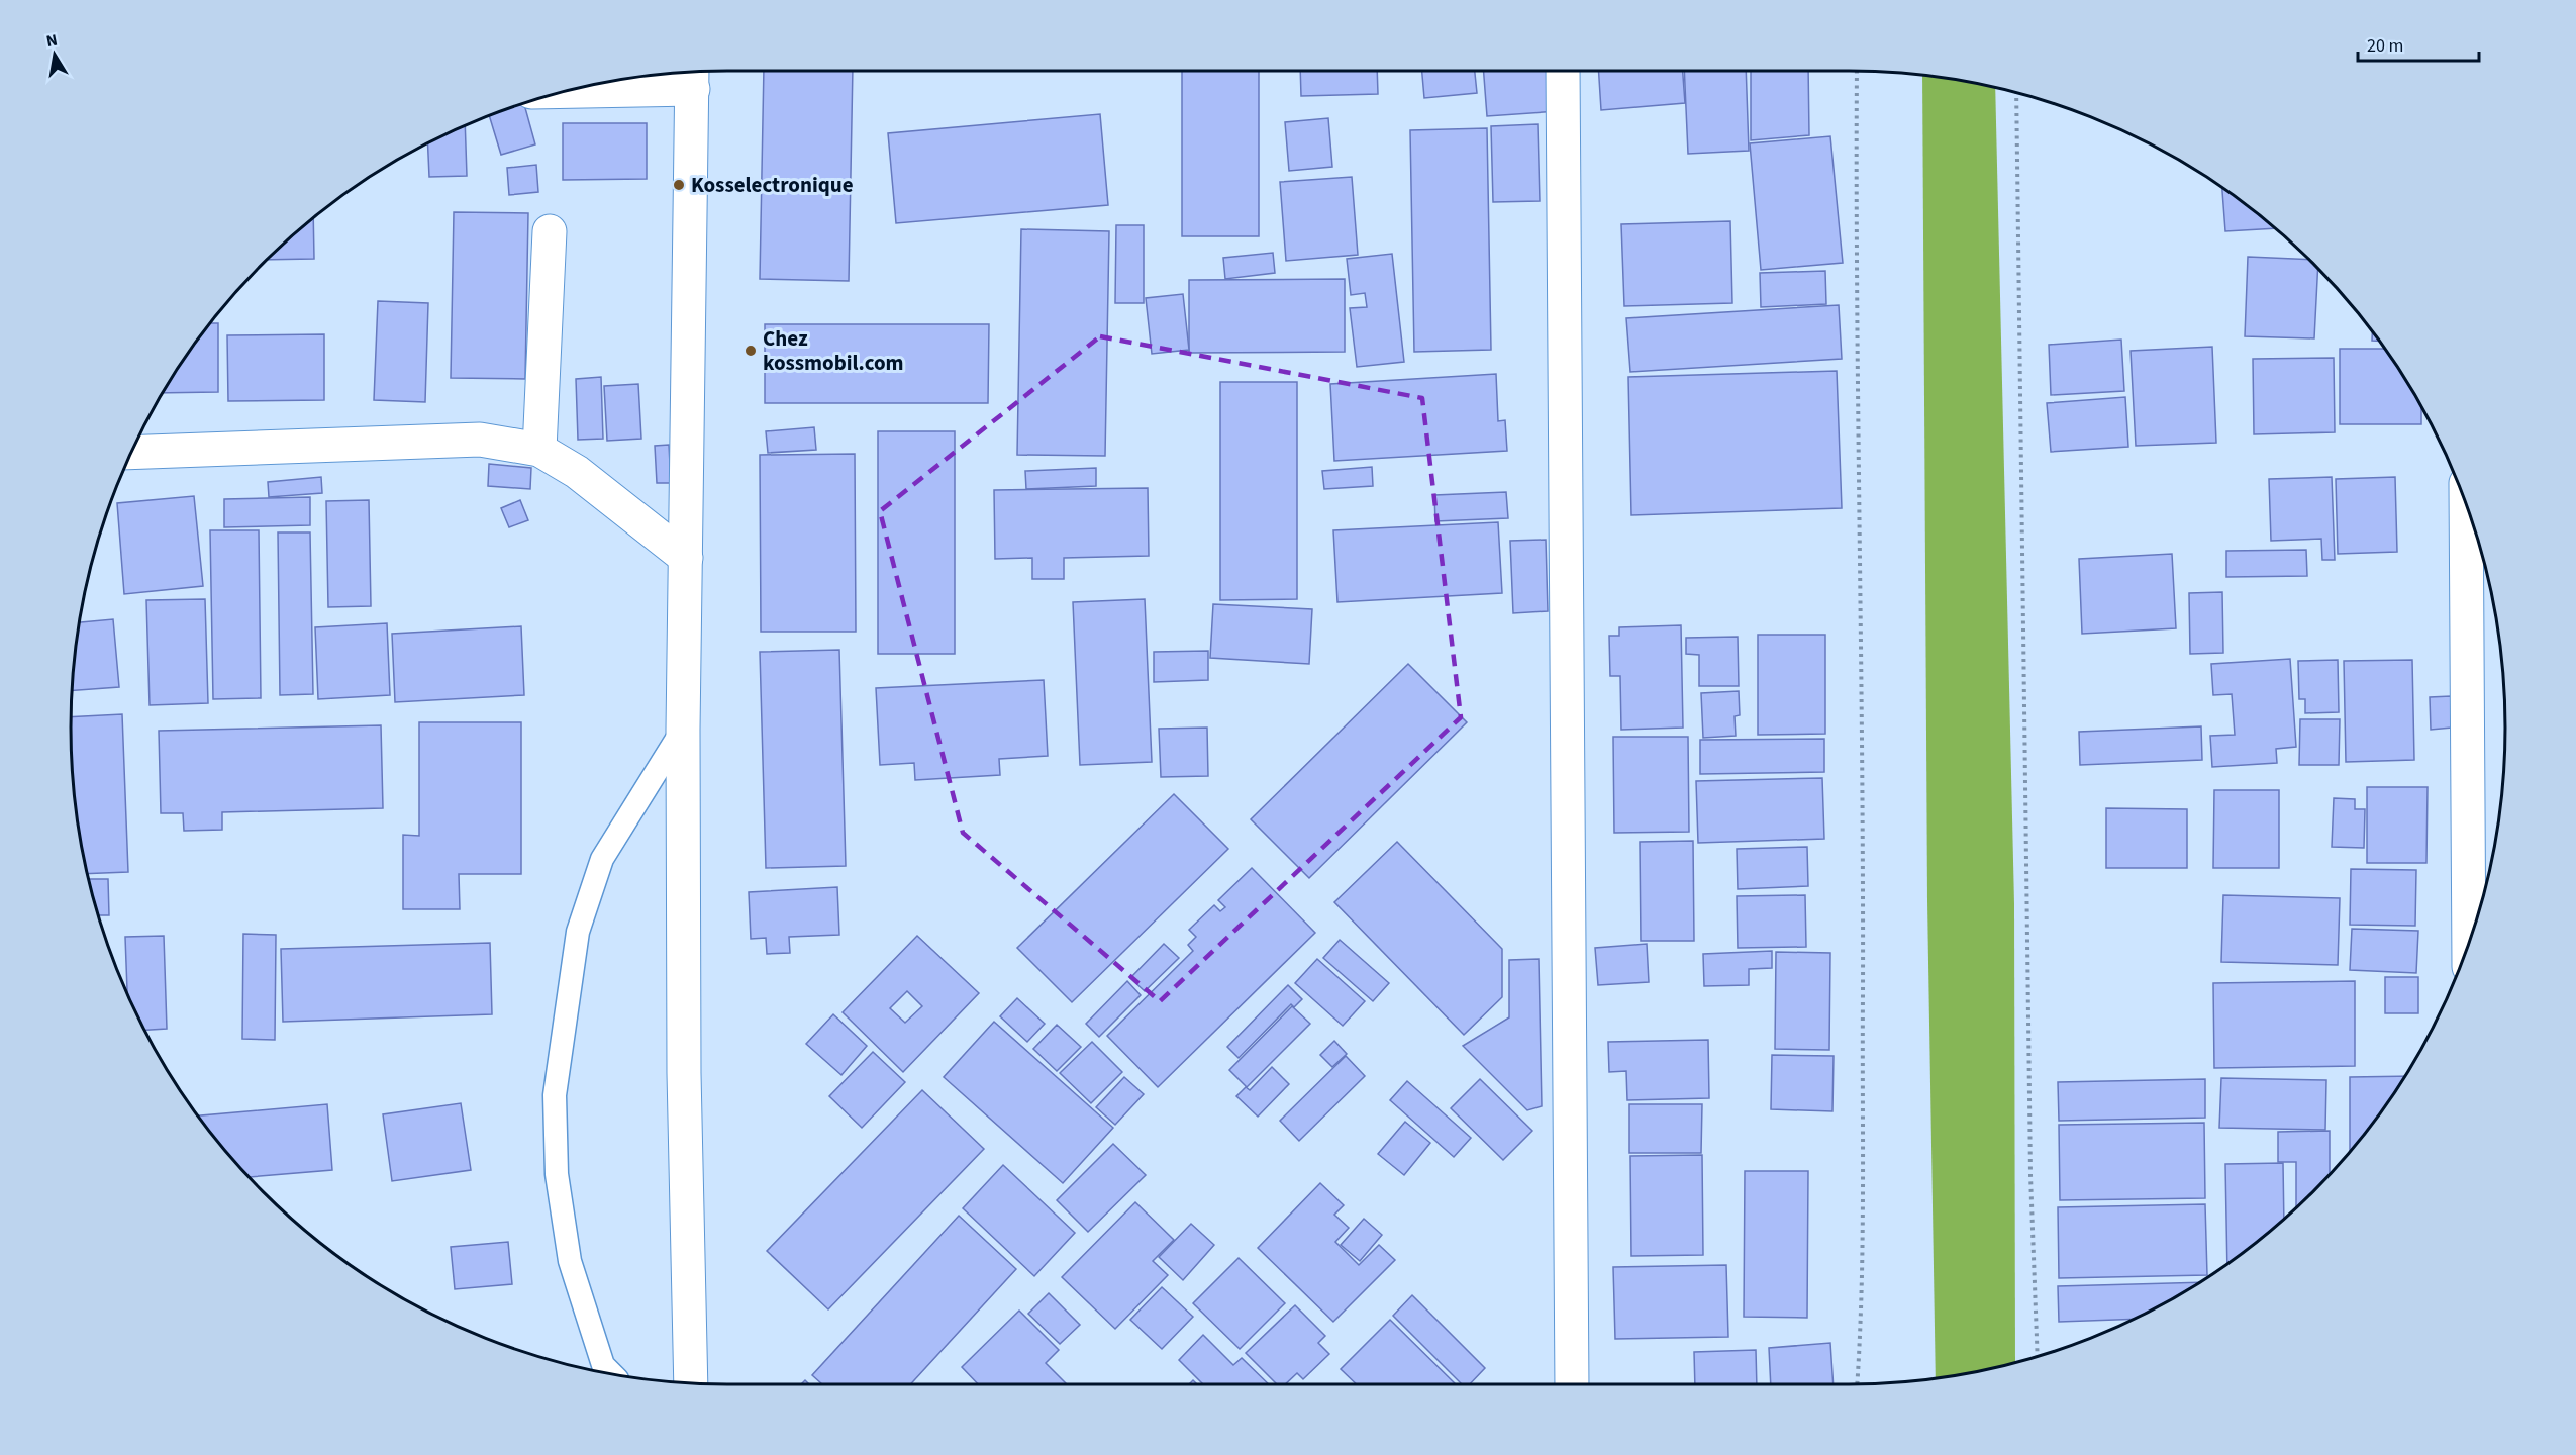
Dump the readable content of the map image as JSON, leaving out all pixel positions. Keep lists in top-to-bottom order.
{
  "places": ["Kosselectronique", "Chez kossmobil.com"],
  "scale_bar": "20 m",
  "north": "top"
}
